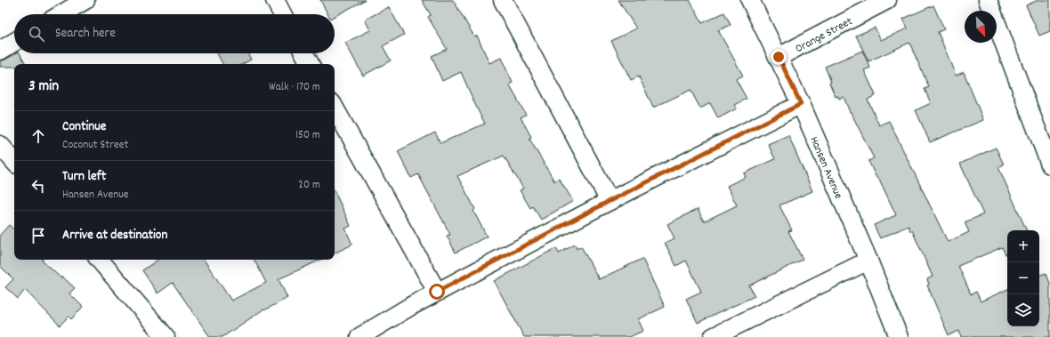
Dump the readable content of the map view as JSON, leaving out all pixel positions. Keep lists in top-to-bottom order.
{
  "streets": {
    "street": ["Orange Street", "Hansen Avenue"]
  },
  "crossings": [
    ["Orange Street", "Hansen Avenue"]
  ],
  "north": "bottom right",
  "page": {
    "search": "Search here",
    "heading": ["3 min", "Walk · 170 m"],
    "list": [
      ["Continue", "Coconut Street", "150 m"],
      ["Turn left", "Hansen Avenue", "20 m"],
      "Arrive at destination"
    ],
    "map_buttons": ["+", "−"]
  }
}
